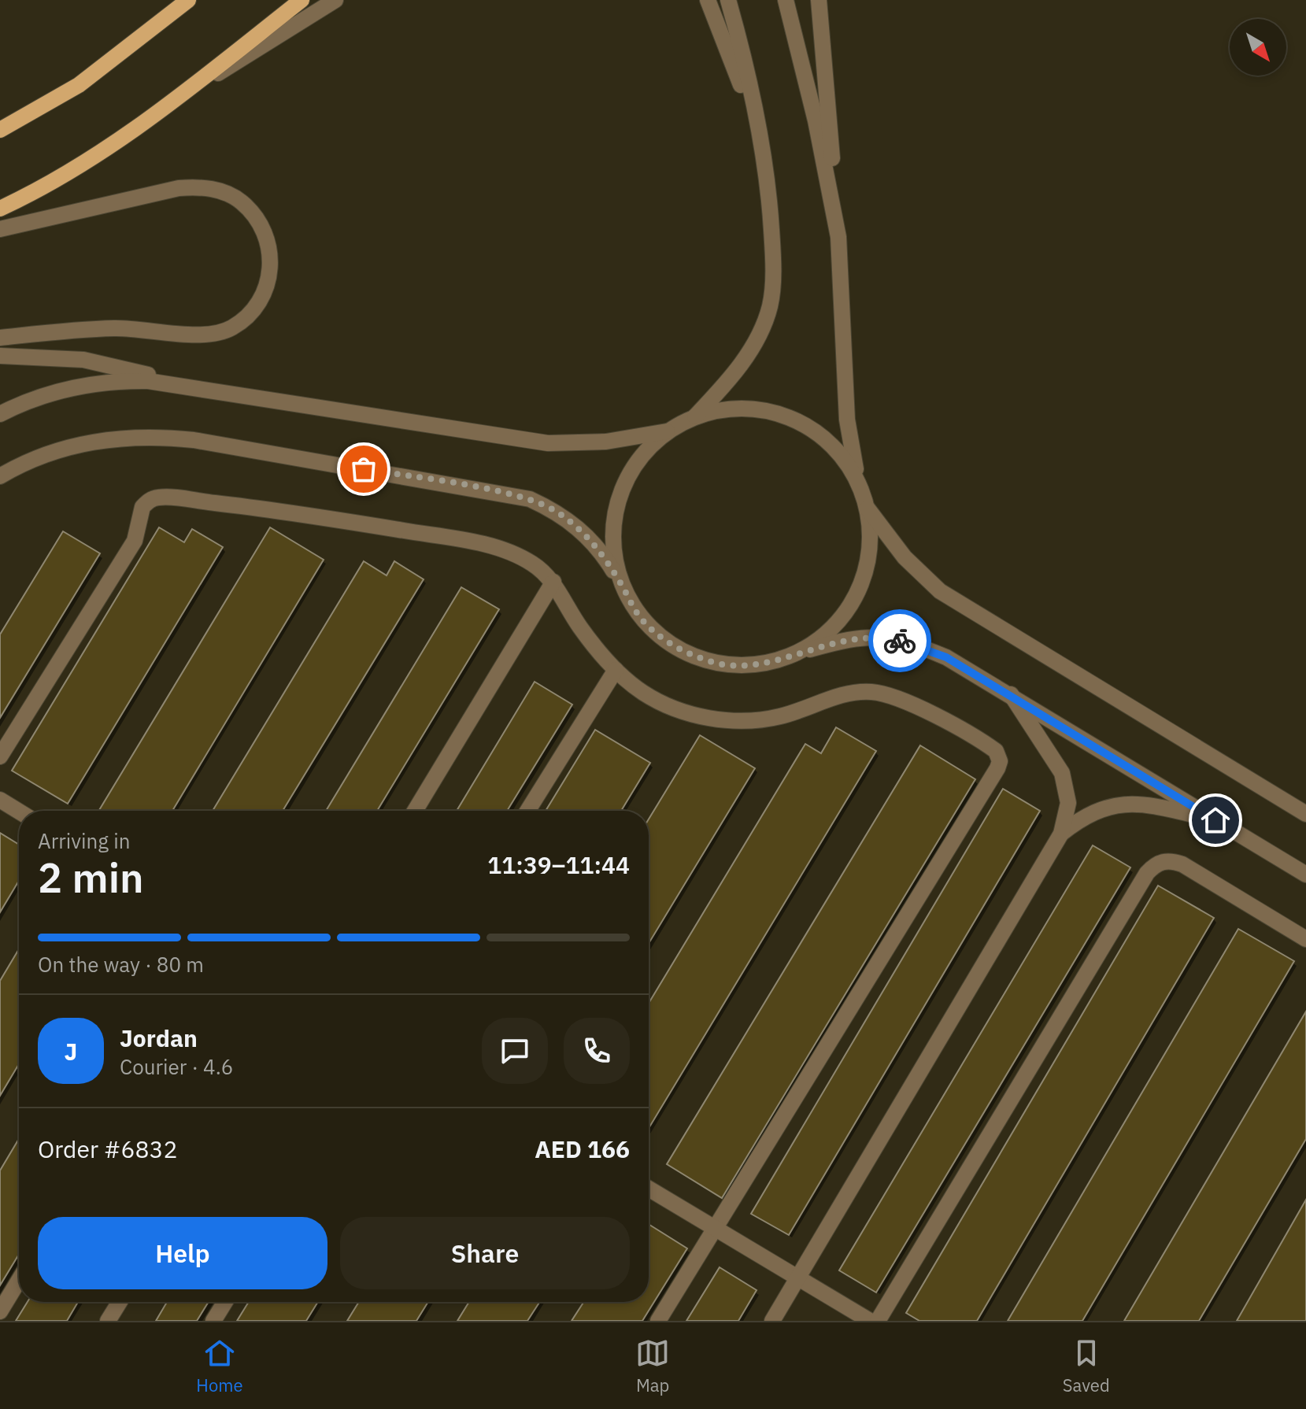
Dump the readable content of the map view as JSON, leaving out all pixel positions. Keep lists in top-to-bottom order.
{
  "north": "bottom right",
  "page": {
    "heading": ["2 min", "Arriving in", "11:39–11:44"],
    "panel": [
      "Jordan",
      "Courier · 4.6",
      "Order #6832",
      "AED 166"
    ],
    "bar": "On the way · 80 m",
    "round": "J",
    "buttons": ["Help", "Share"],
    "tabs": ["Home", "Map", "Saved"]
  }
}
